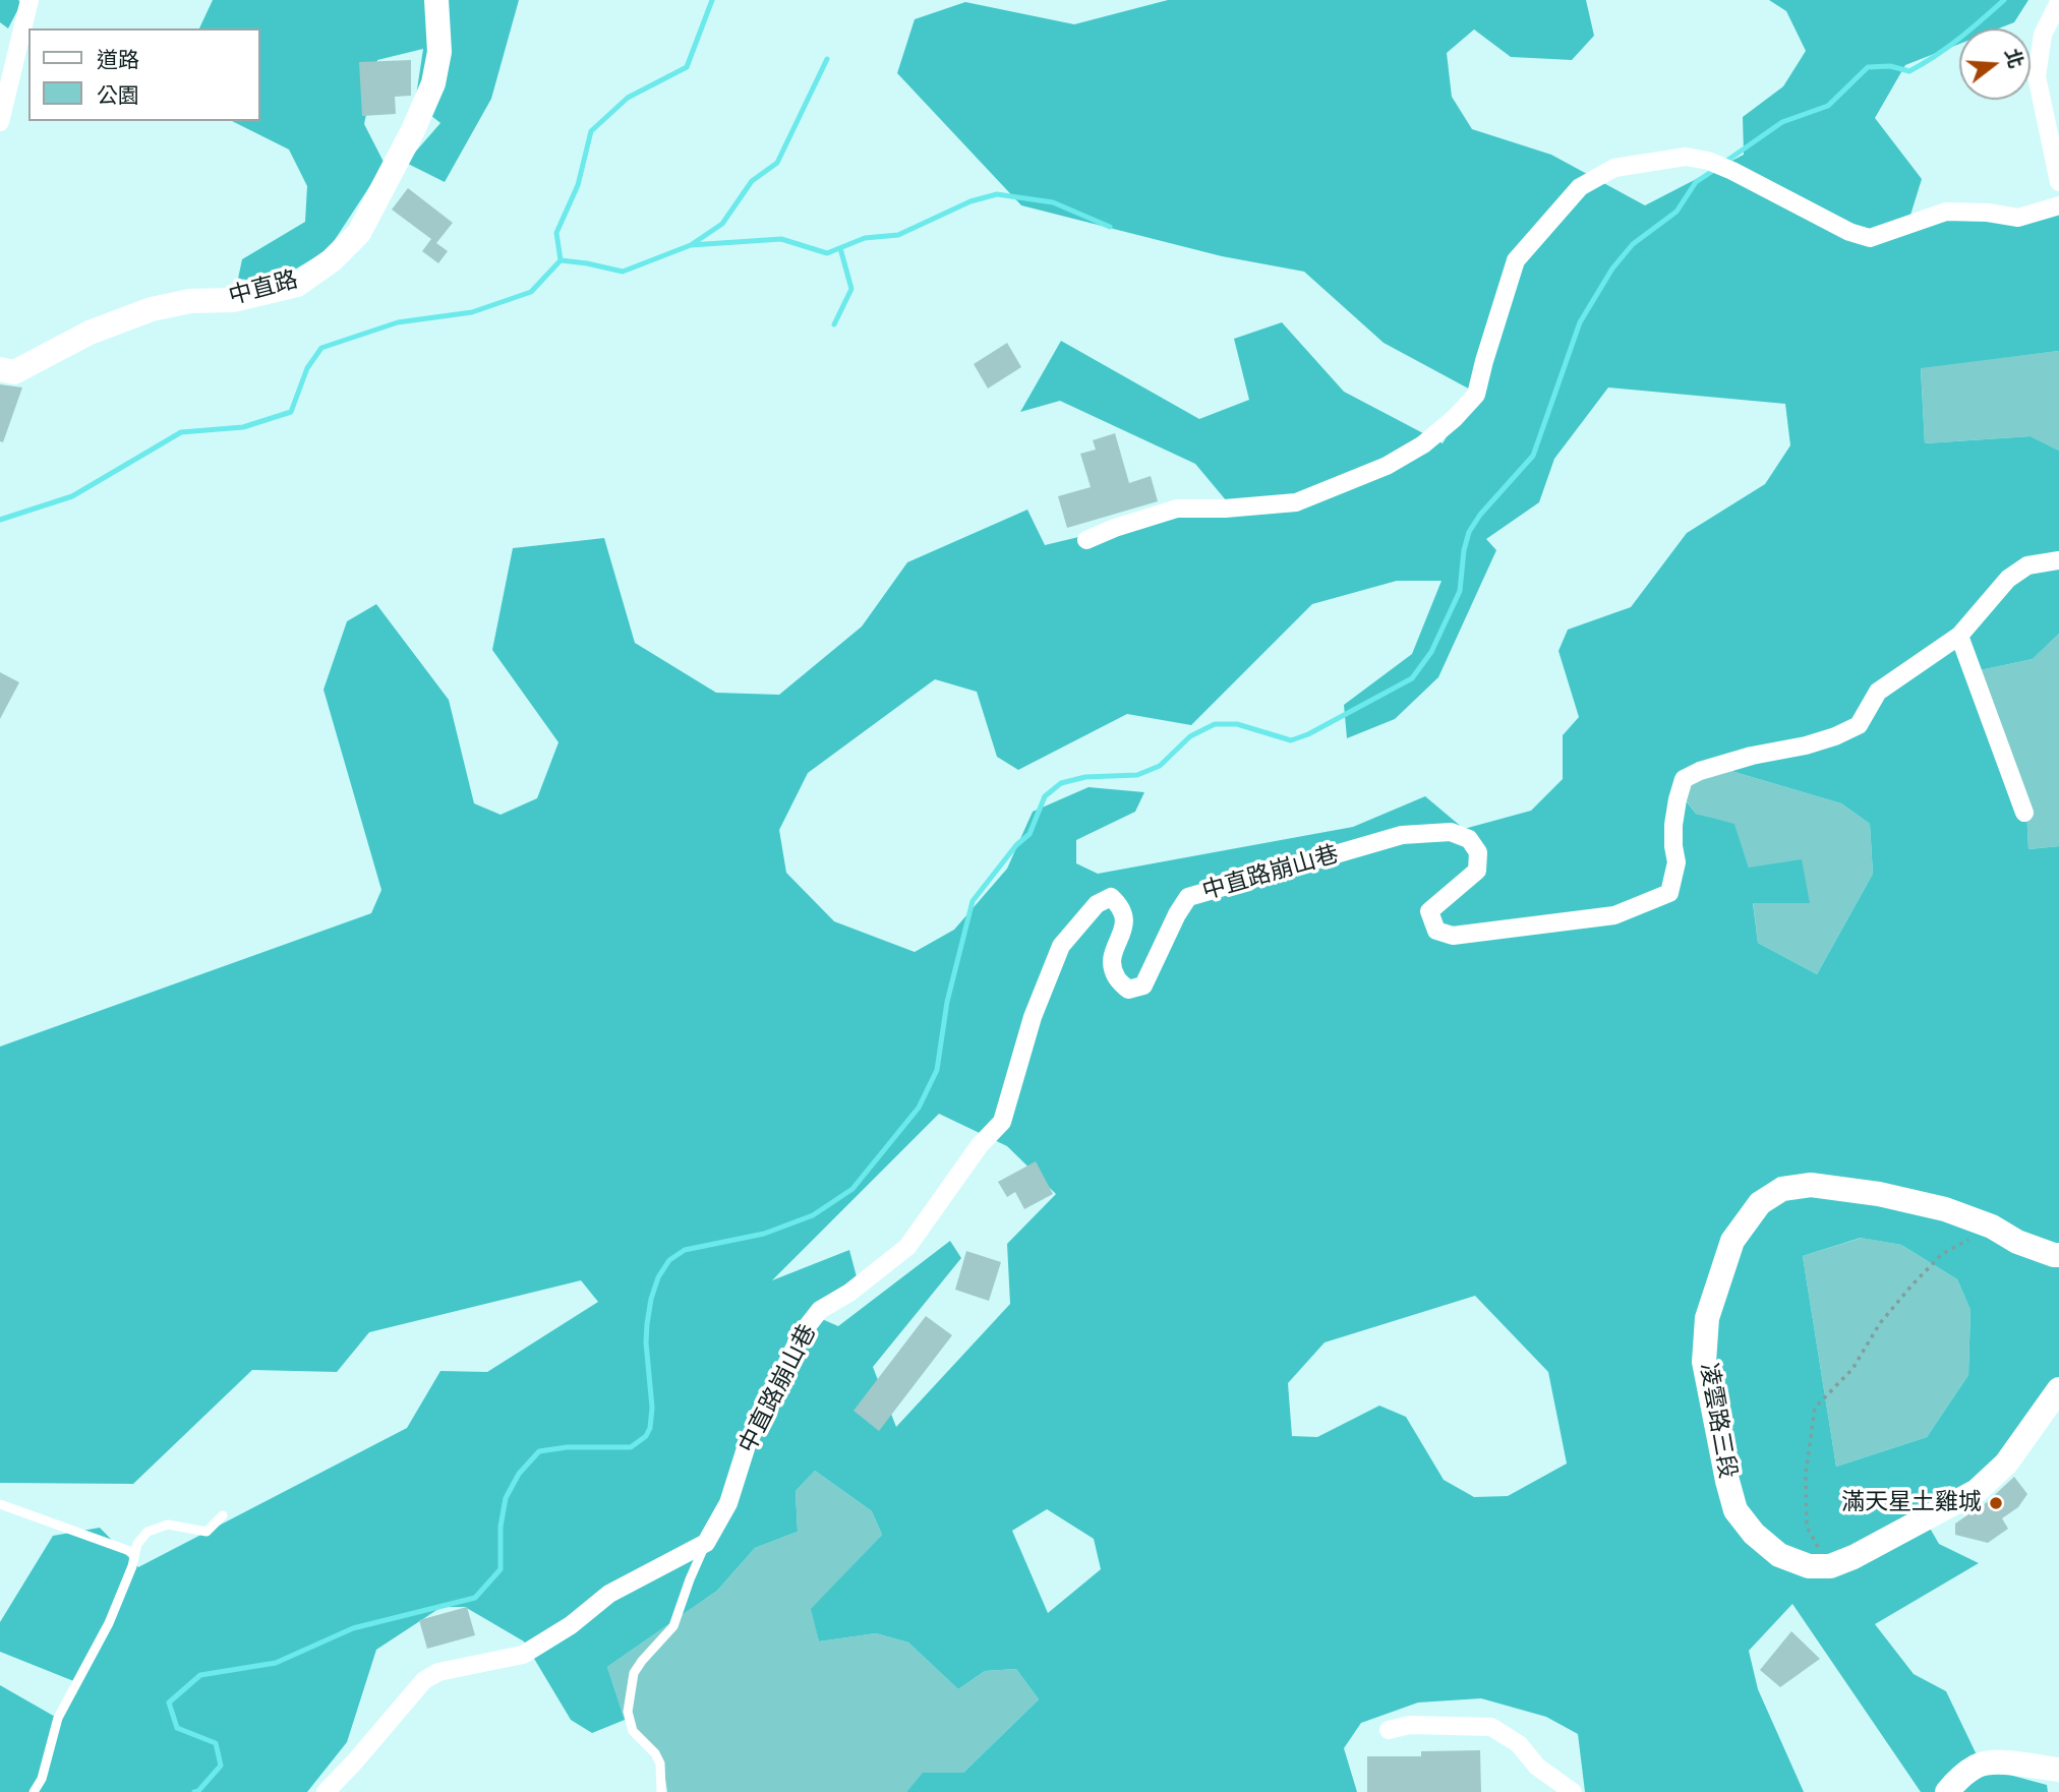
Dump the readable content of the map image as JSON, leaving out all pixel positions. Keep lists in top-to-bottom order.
{
  "streets": {
    "street": ["中直路", "中直路崩山巷", "凌雲路三段"]
  },
  "places": ["滿天星土雞城"],
  "legend": ["道路", "公園"],
  "north": "right"
}
